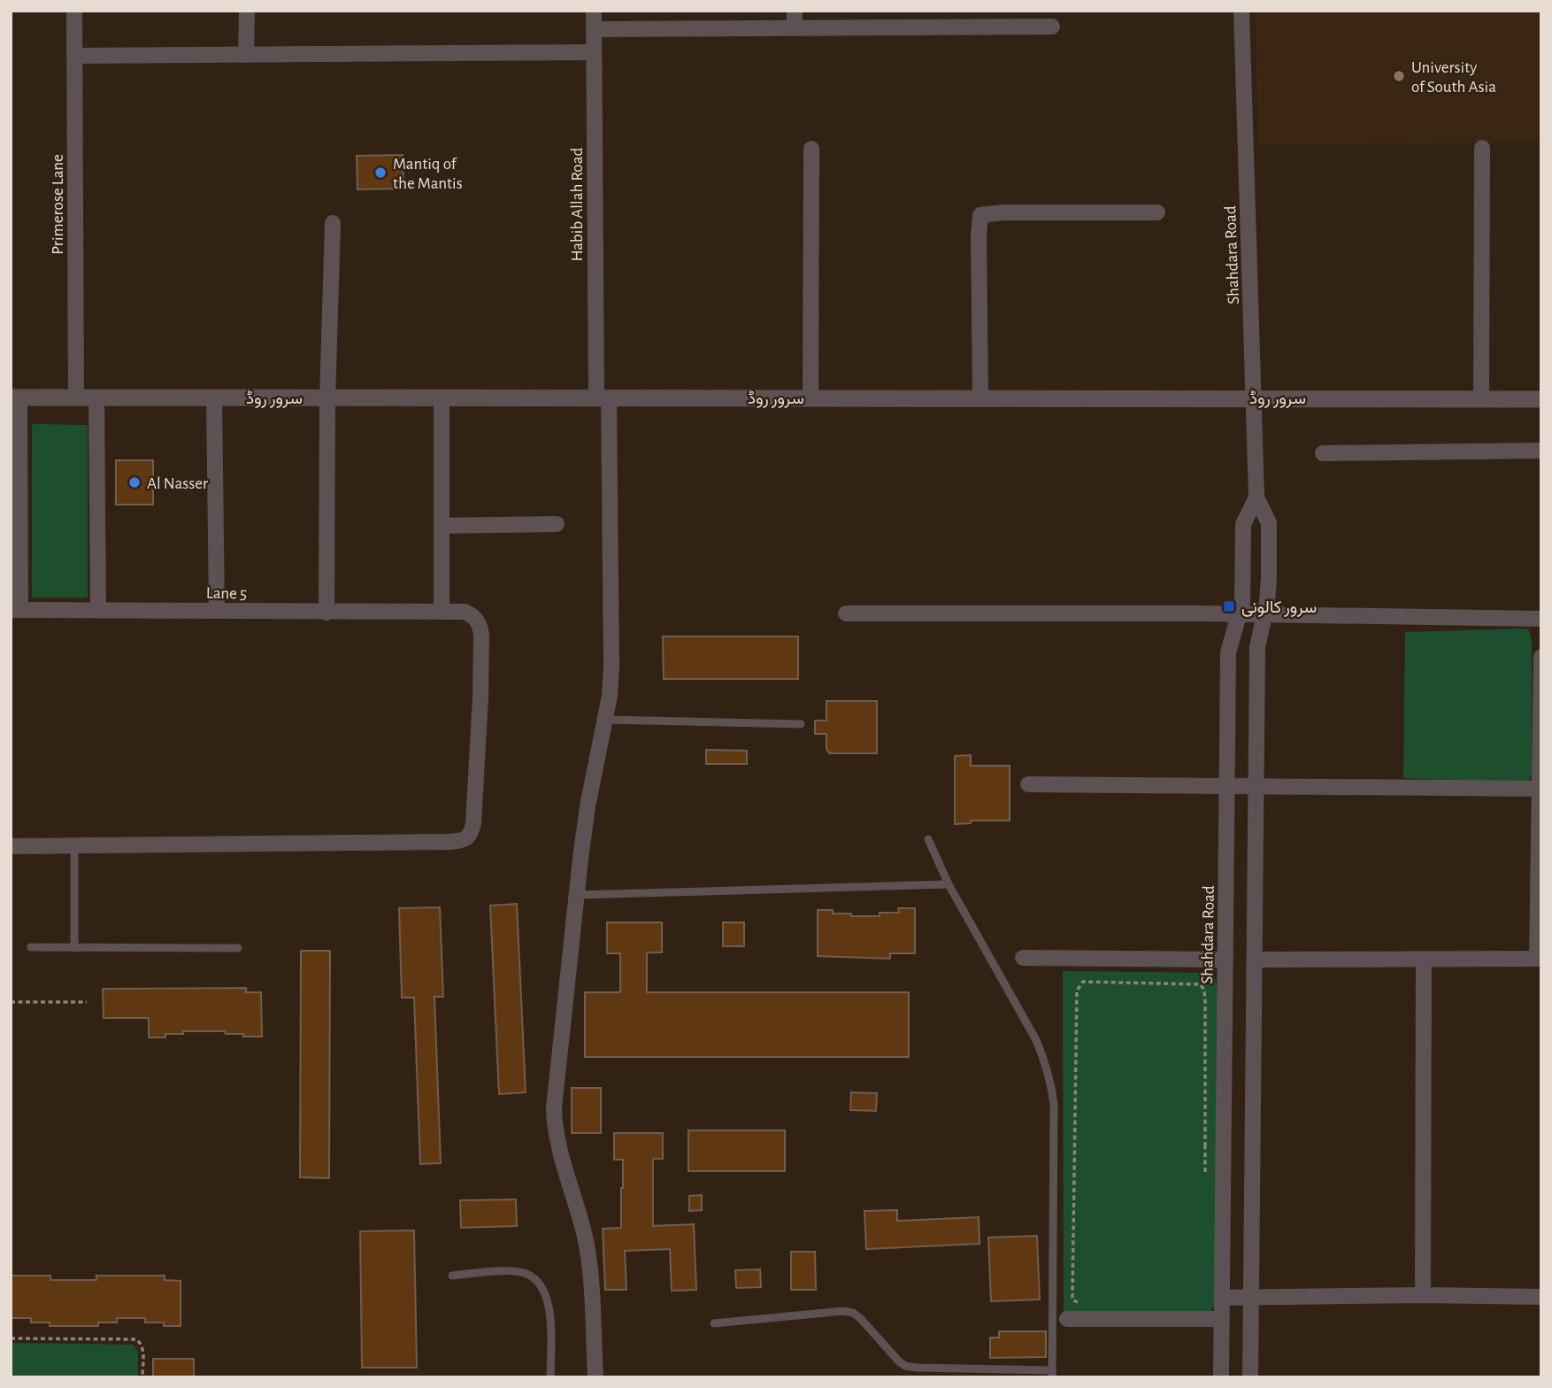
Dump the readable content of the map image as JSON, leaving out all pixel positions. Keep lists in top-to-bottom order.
{
  "streets": {
    "street": [
      "Primerose Lane",
      "Habib Allah Road",
      "Shahdara Road",
      "سرور روڈ",
      "Lane 5"
    ]
  },
  "crossings": [
    ["Primerose Lane", "سرور روڈ"],
    ["Habib Allah Road", "سرور روڈ"],
    ["Shahdara Road", "سرور روڈ"]
  ],
  "places": {
    "other": ["University of South Asia", "Mantiq of the Mantis", "Al Nasser"],
    "transit": ["سرور کالونی"]
  }
}
